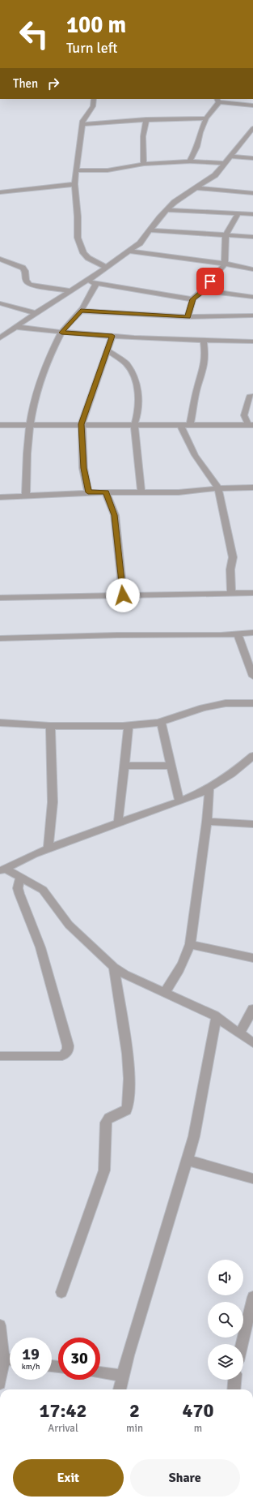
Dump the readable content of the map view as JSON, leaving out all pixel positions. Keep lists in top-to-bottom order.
{
  "page": {
    "turn": ["100 m", "Turn left"],
    "then": "Then",
    "speed": "19 km/h",
    "limit": "30",
    "eta": [
      "17:42",
      "Arrival",
      "2",
      "min",
      "470",
      "m"
    ],
    "buttons": ["Exit", "Share"]
  }
}
